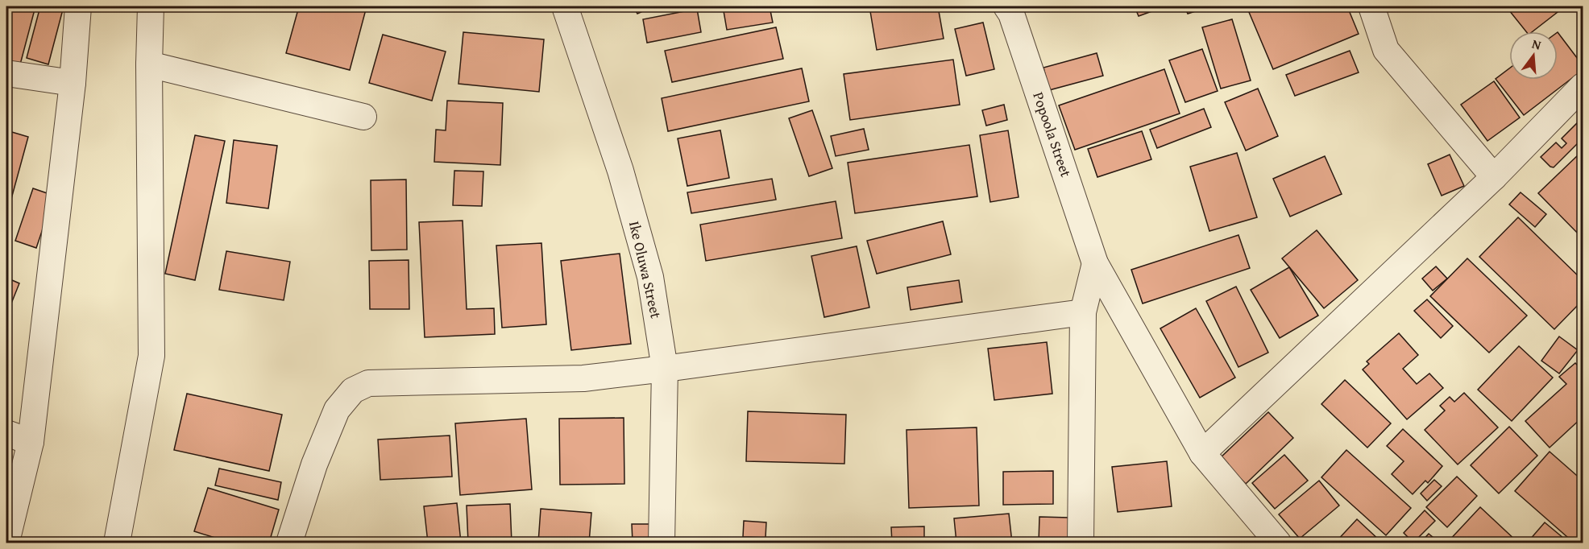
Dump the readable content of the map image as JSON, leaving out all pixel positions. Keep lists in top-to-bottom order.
{
  "streets": {
    "street": ["Popoola Street", "Ike Oluwa Street"]
  },
  "north": "top"
}
